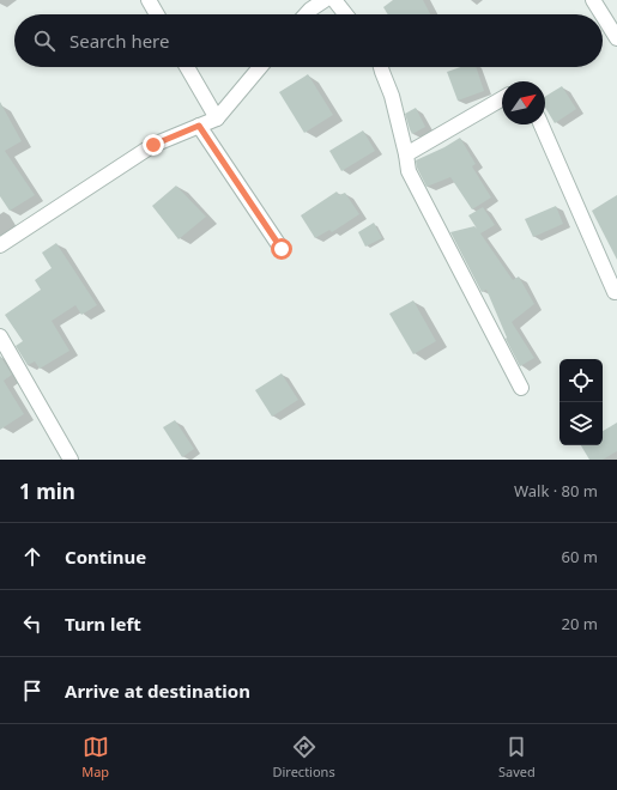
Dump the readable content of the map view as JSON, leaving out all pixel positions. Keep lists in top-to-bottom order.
{
  "north": "top right",
  "page": {
    "search": "Search here",
    "heading": ["1 min", "Walk · 80 m"],
    "list": [
      ["Continue", "60 m"],
      ["Turn left", "20 m"],
      "Arrive at destination"
    ],
    "nav": ["Map", "Directions", "Saved"]
  }
}
